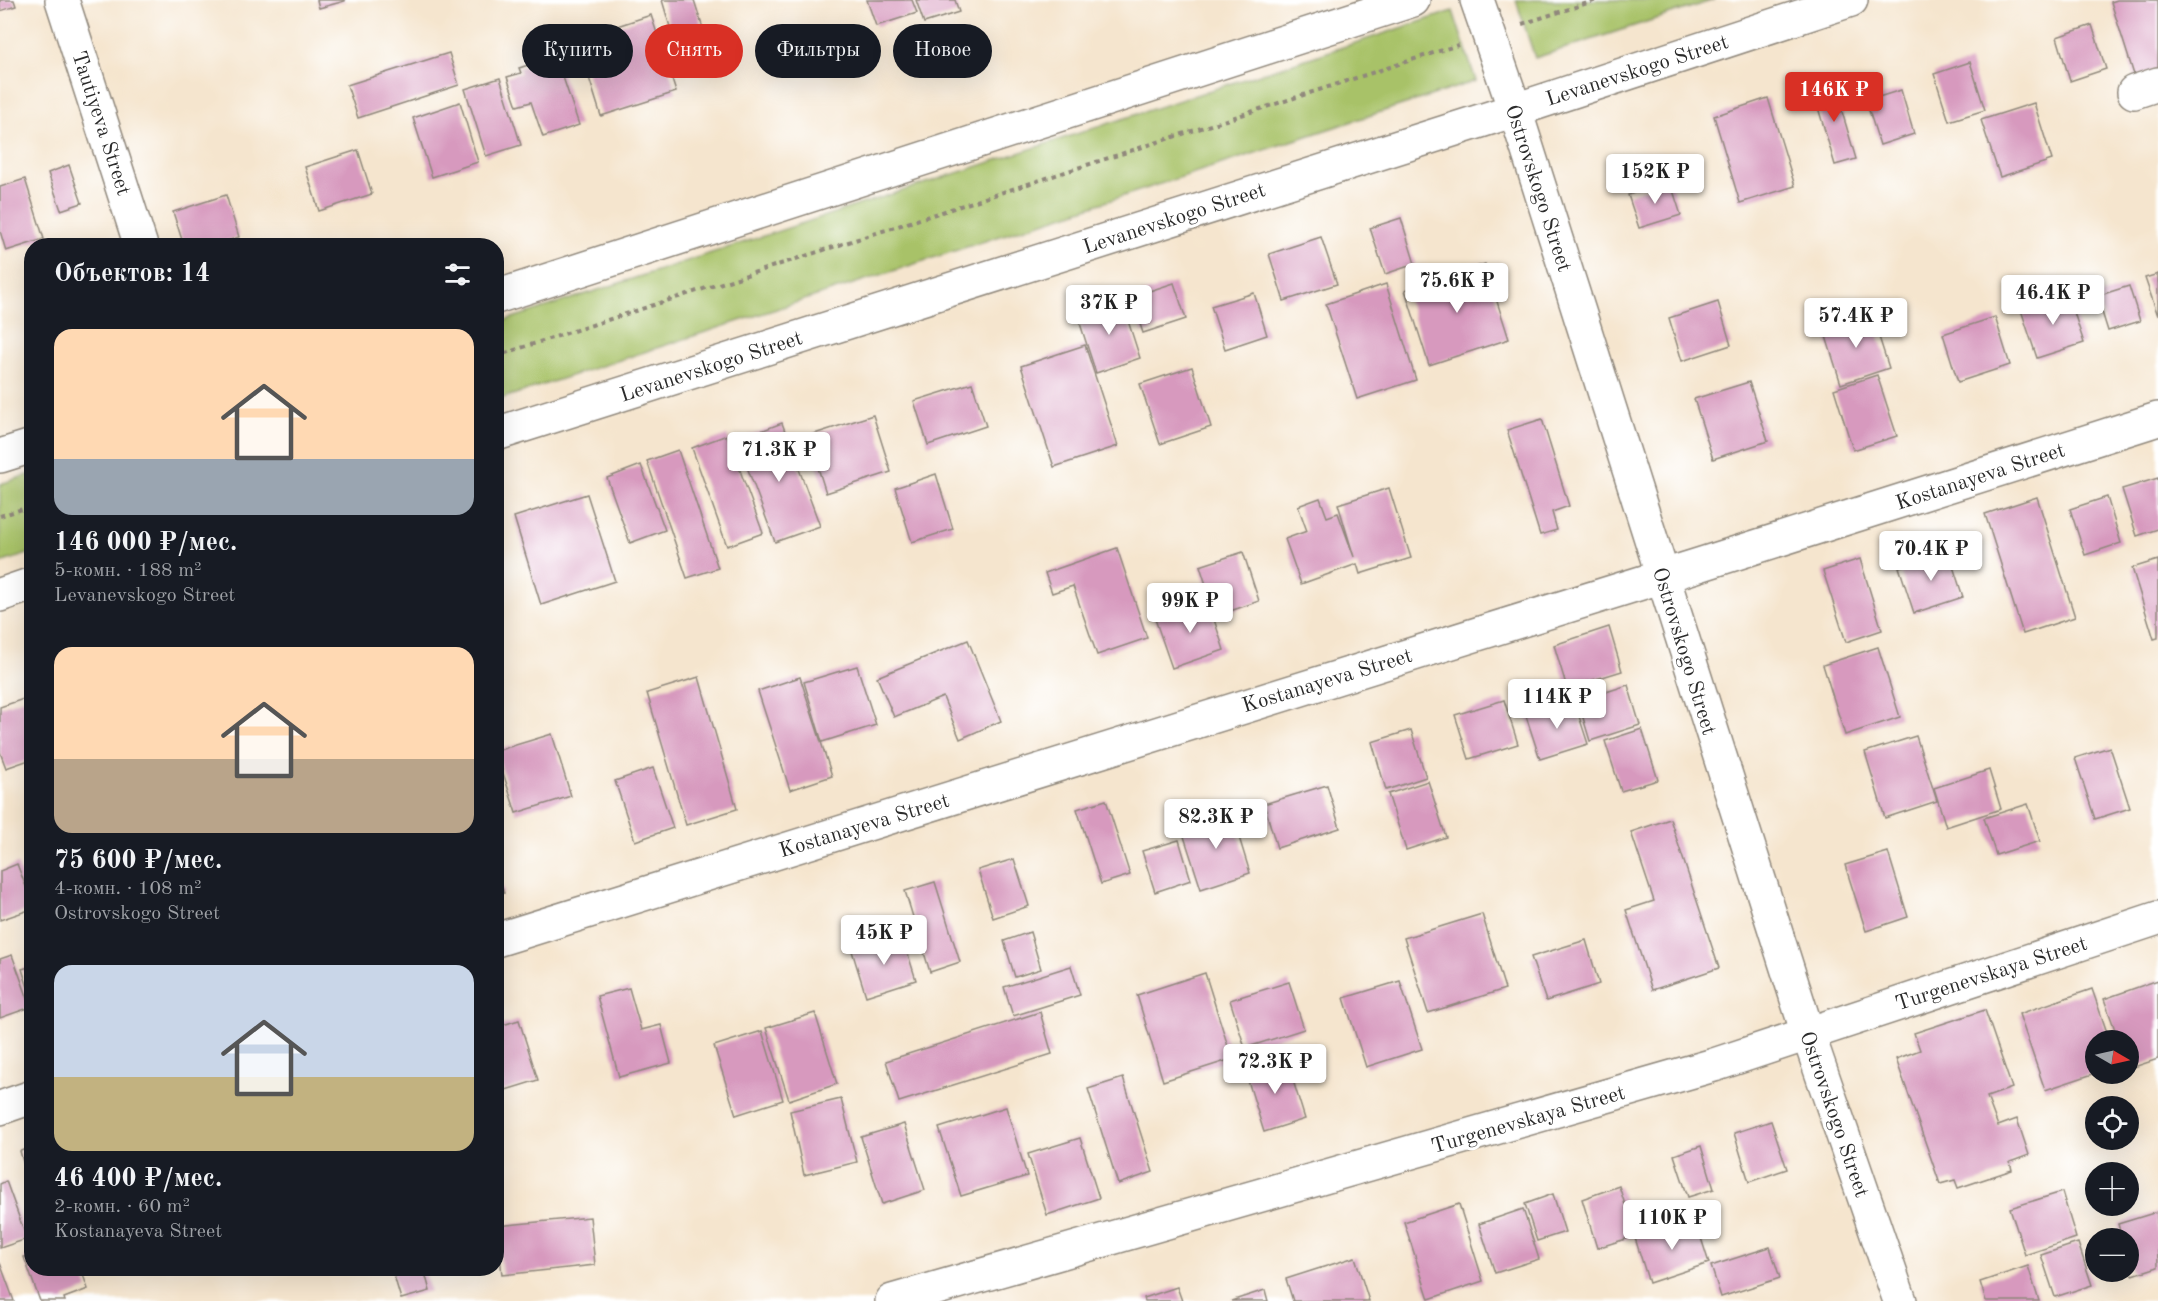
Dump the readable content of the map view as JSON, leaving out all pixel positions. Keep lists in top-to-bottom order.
{
  "streets": {
    "street": [
      "Levanevskogo Street",
      "Tautiyeva Street",
      "Ostrovskogo Street",
      "Kostanayeva Street",
      "Turgenevskaya Street"
    ]
  },
  "crossings": [
    ["Levanevskogo Street", "Ostrovskogo Street"],
    ["Ostrovskogo Street", "Kostanayeva Street"],
    ["Ostrovskogo Street", "Turgenevskaya Street"]
  ],
  "north": "right",
  "page": {
    "chip": [
      "Купить",
      "Снять",
      "Фильтры",
      "Новое"
    ],
    "price": [
      "146K ₽",
      "152K ₽",
      "75.6K ₽",
      "46.4K ₽",
      "37K ₽",
      "57.4K ₽",
      "71.3K ₽",
      "70.4K ₽",
      "99K ₽",
      "114K ₽",
      "82.3K ₽",
      "45K ₽",
      "72.3K ₽",
      "110K ₽"
    ],
    "heading": "Объектов: 14",
    "list": [
      {
        "name": "146 000 ₽/мес.",
        "note": "5-комн. · 188 m² · Levanevskogo Street"
      },
      {
        "name": "75 600 ₽/мес.",
        "note": "4-комн. · 108 m² · Ostrovskogo Street"
      },
      {
        "name": "46 400 ₽/мес.",
        "note": "2-комн. · 60 m² · Kostanayeva Street"
      }
    ],
    "map_buttons": ["+", "−"]
  }
}
